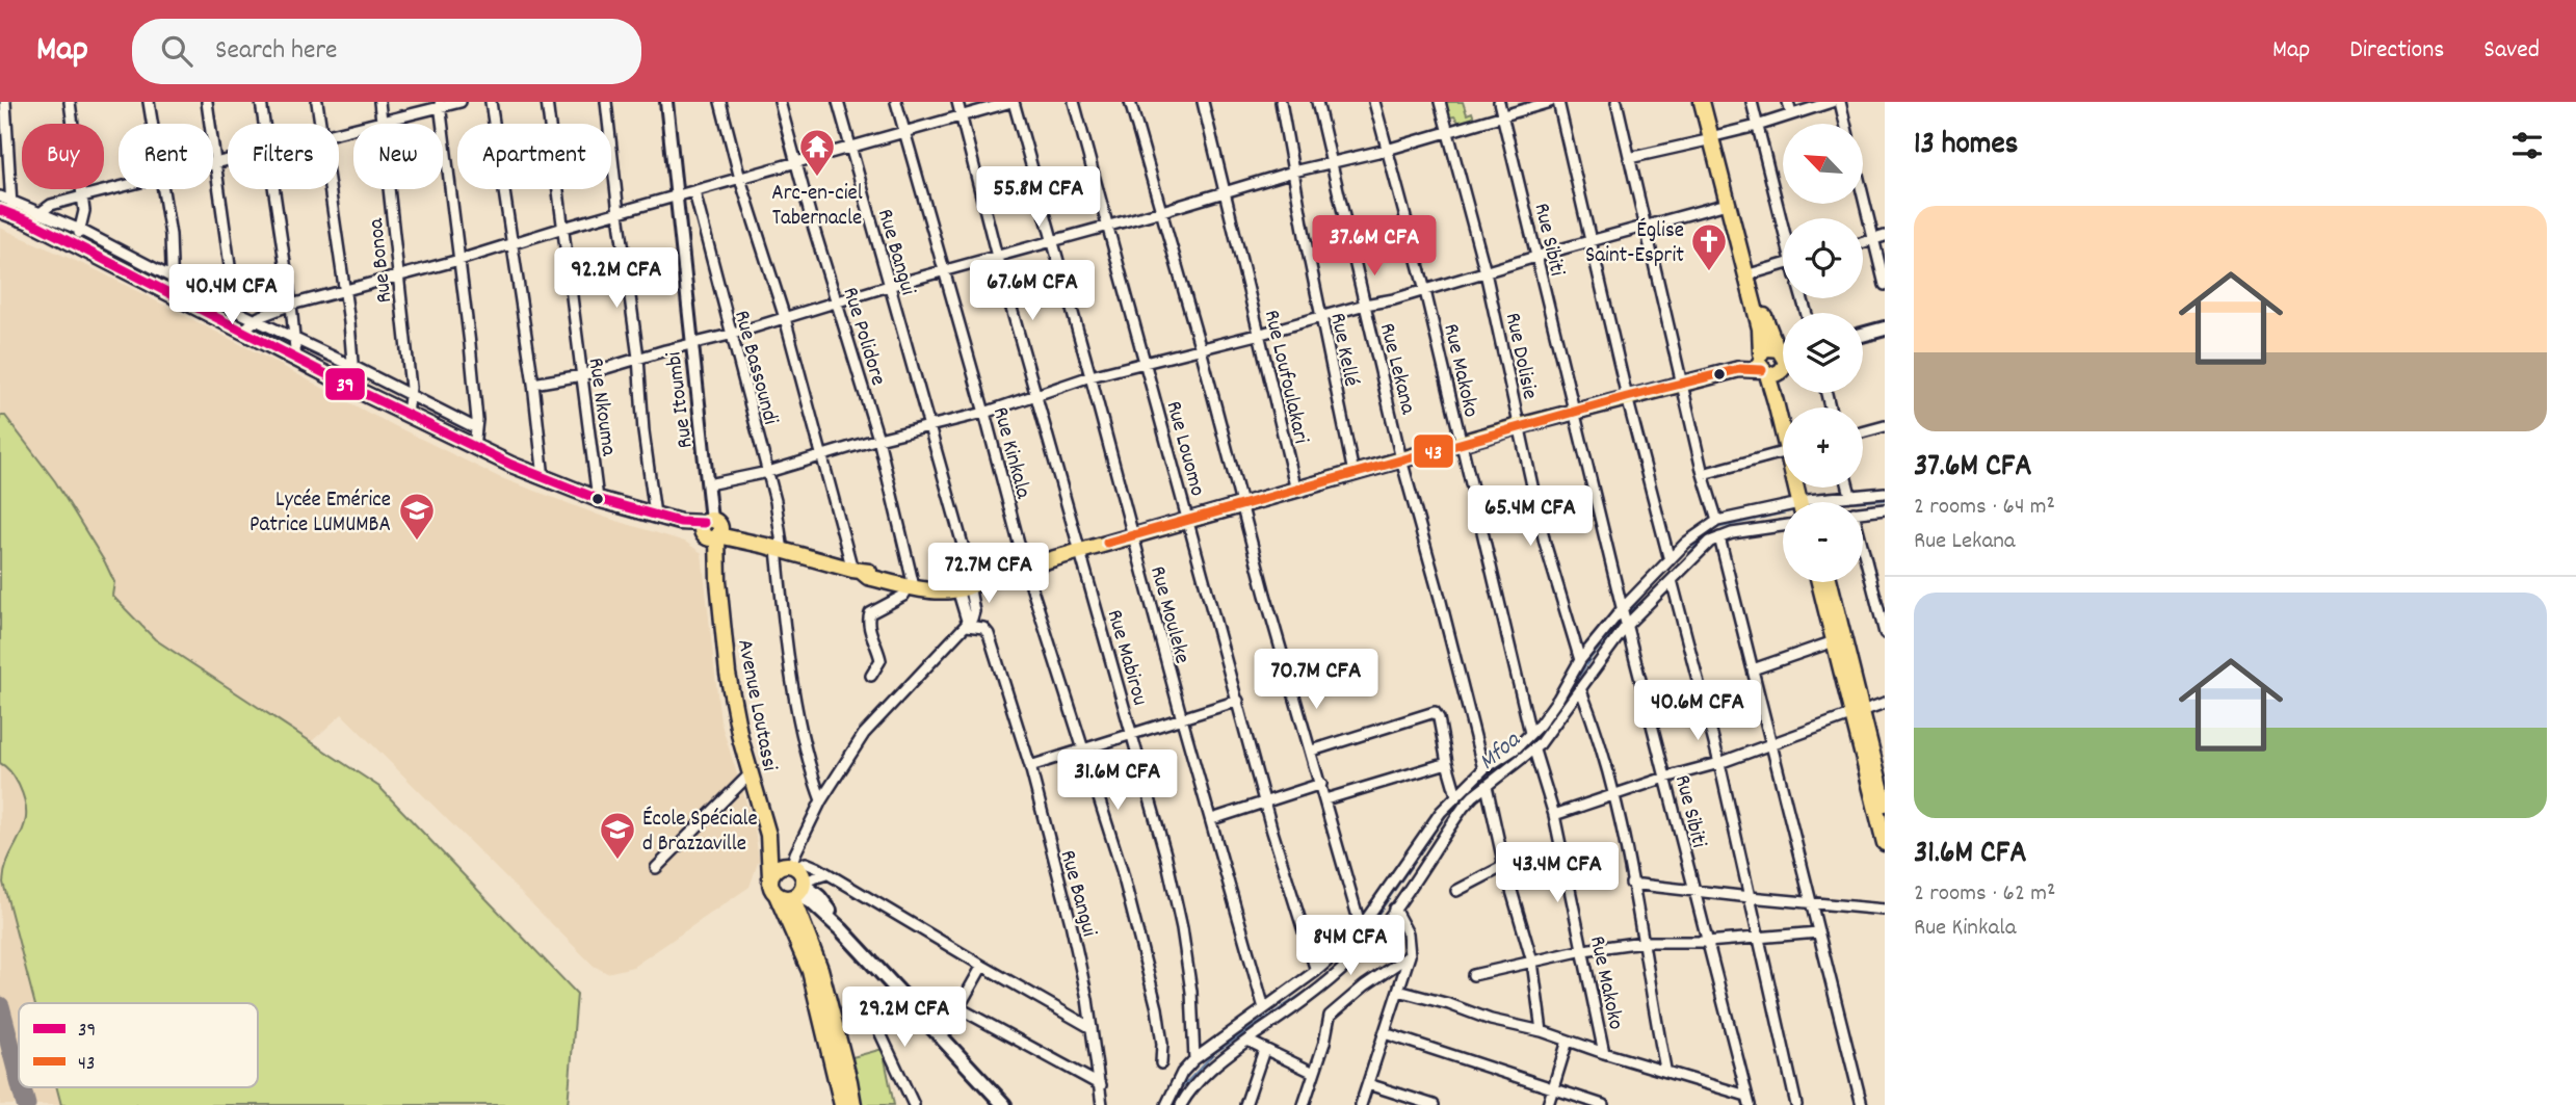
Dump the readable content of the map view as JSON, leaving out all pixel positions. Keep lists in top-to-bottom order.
{
  "streets": {
    "main road": ["Avenue Loutassi"],
    "street": [
      "Rue Sibiti",
      "Rue Bangui",
      "Rue Bonoa",
      "Rue Polidore",
      "Rue Kellé",
      "Rue Dolisie",
      "Rue Bassoundi",
      "Rue Lekana",
      "Rue Makoko",
      "Rue Loufoulakari",
      "Rue Itoumbi",
      "Rue Nkouma",
      "Rue Louomo",
      "Rue Kinkala",
      "Rue Mouleke",
      "Rue Mabirou"
    ]
  },
  "crossings": [
    ["Rue Itoumbi", "Avenue Loutassi"]
  ],
  "water": ["Mfoa"],
  "places": {
    "temple": ["Arc-en-ciel Tabernacle"],
    "church": ["Église Saint-Esprit"],
    "school or university": ["Lycée Emérice Patrice LUMUMBA", "École Spéciale d Brazzaville"]
  },
  "lines": ["transit line 39", "transit line 43"],
  "legend": ["39", "43"],
  "north": "top left",
  "page": {
    "header": "Map",
    "search": "Search here",
    "nav": ["Map", "Directions", "Saved"],
    "heading": "13 homes",
    "map_buttons": ["+", "−"],
    "chip": [
      "Buy",
      "Rent",
      "Filters",
      "New",
      "Apartment"
    ],
    "price": [
      "55.8M CFA",
      "37.6M CFA",
      "92.2M CFA",
      "67.6M CFA",
      "40.4M CFA",
      "65.4M CFA",
      "72.7M CFA",
      "70.7M CFA",
      "40.6M CFA",
      "31.6M CFA",
      "43.4M CFA",
      "84M CFA",
      "29.2M CFA"
    ],
    "list": [
      {
        "name": "37.6M CFA",
        "note": "2 rooms · 64 m² · Rue Lekana"
      },
      {
        "name": "31.6M CFA",
        "note": "2 rooms · 62 m² · Rue Kinkala"
      }
    ]
  }
}
